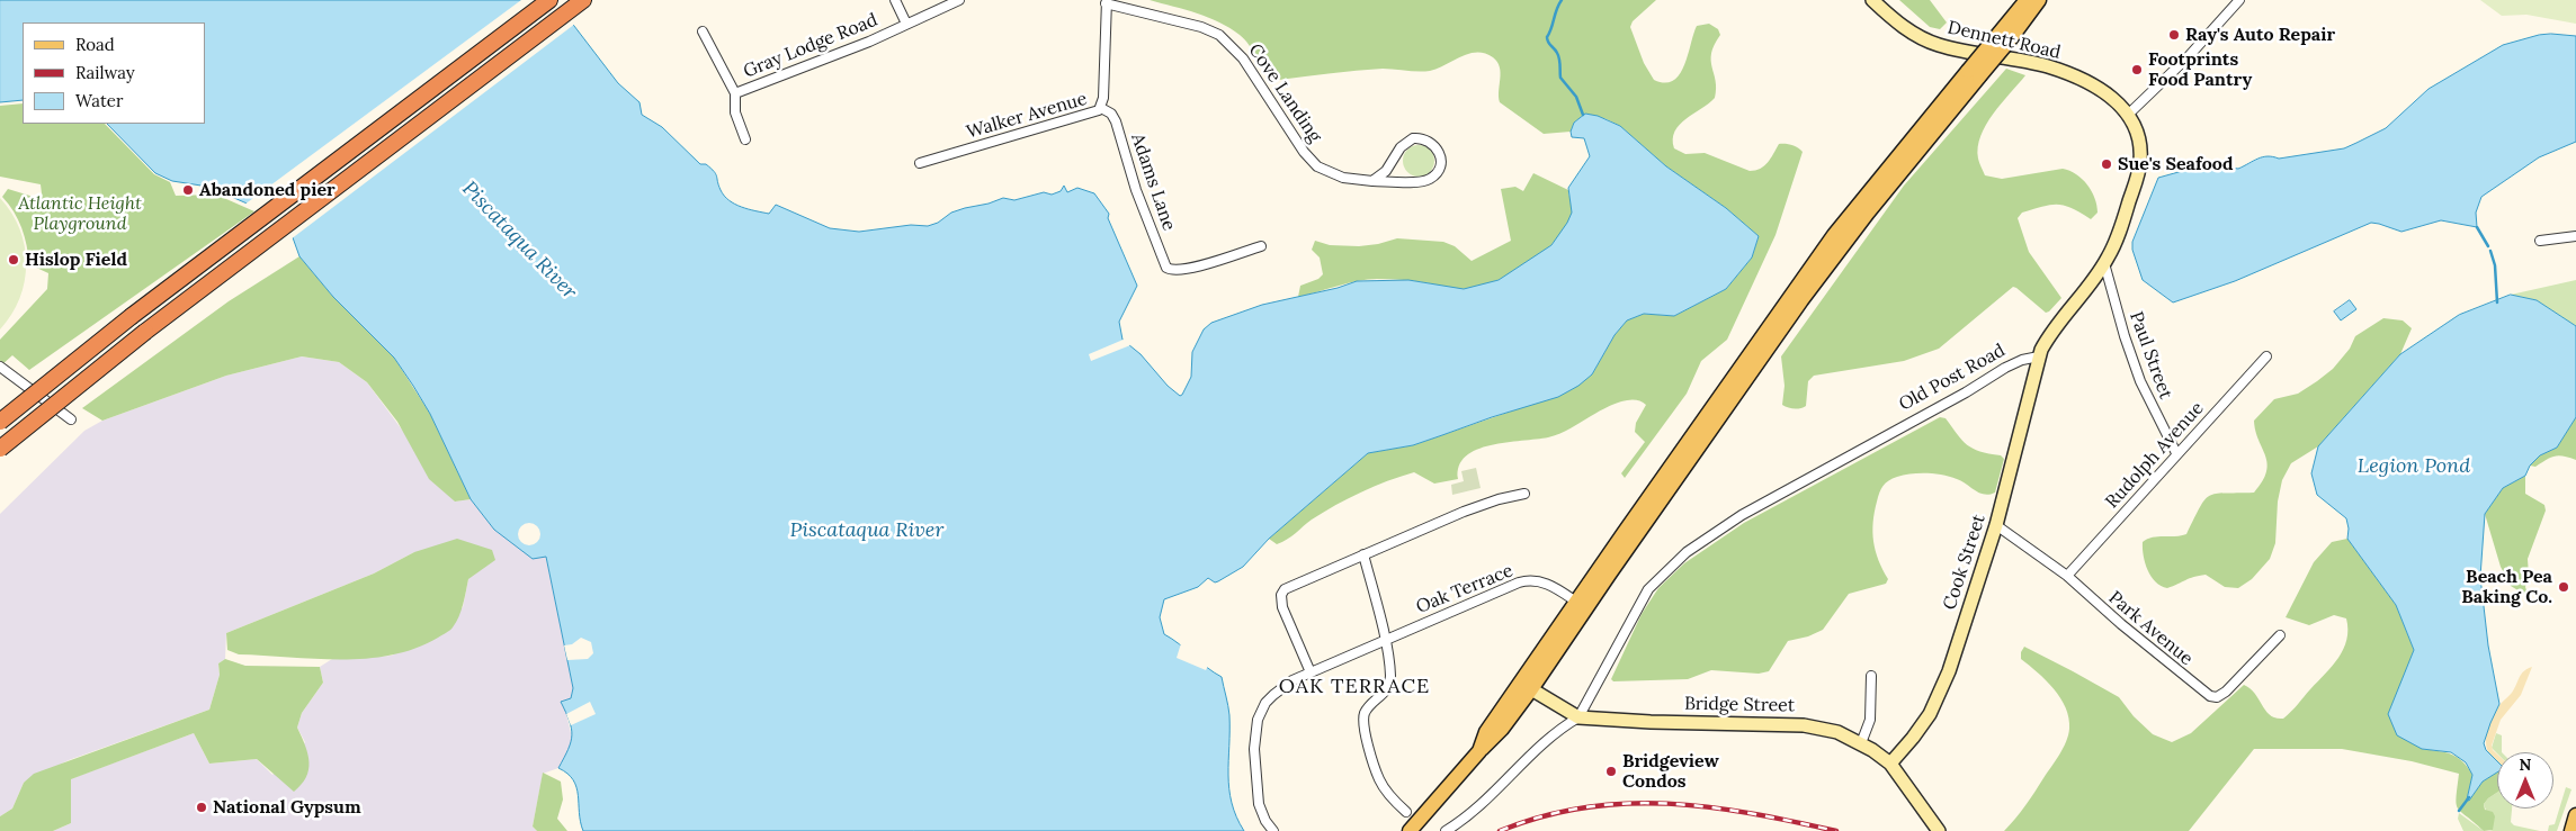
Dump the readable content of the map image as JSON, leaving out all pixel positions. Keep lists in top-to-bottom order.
{
  "streets": {
    "main road": ["Dennett Road", "Cook Street", "Bridge Street"],
    "street": [
      "Gray Lodge Road",
      "Cove Landing",
      "Walker Avenue",
      "Adams Lane",
      "Paul Street",
      "Old Post Road",
      "Rudolph Avenue",
      "Oak Terrace",
      "Park Avenue"
    ]
  },
  "crossings": [
    ["Cove Landing", "Walker Avenue"],
    ["Walker Avenue", "Adams Lane"],
    ["Paul Street", "Rudolph Avenue"],
    ["Old Post Road", "Cook Street"],
    ["Old Post Road", "Bridge Street"],
    ["Rudolph Avenue", "Park Avenue"],
    ["Cook Street", "Park Avenue"],
    ["Cook Street", "Bridge Street"]
  ],
  "districts": ["OAK TERRACE"],
  "water": ["Piscataqua River", "Legion Pond"],
  "parks": ["Atlantic Height Playground"],
  "places": [
    "Ray's Auto Repair",
    "Footprints Food Pantry",
    "Sue's Seafood",
    "Abandoned pier",
    "Hislop Field",
    "Beach Pea Baking Co.",
    "Bridgeview Condos",
    "National Gypsum"
  ],
  "legend": ["Road", "Railway", "Water"],
  "north": "top"
}
